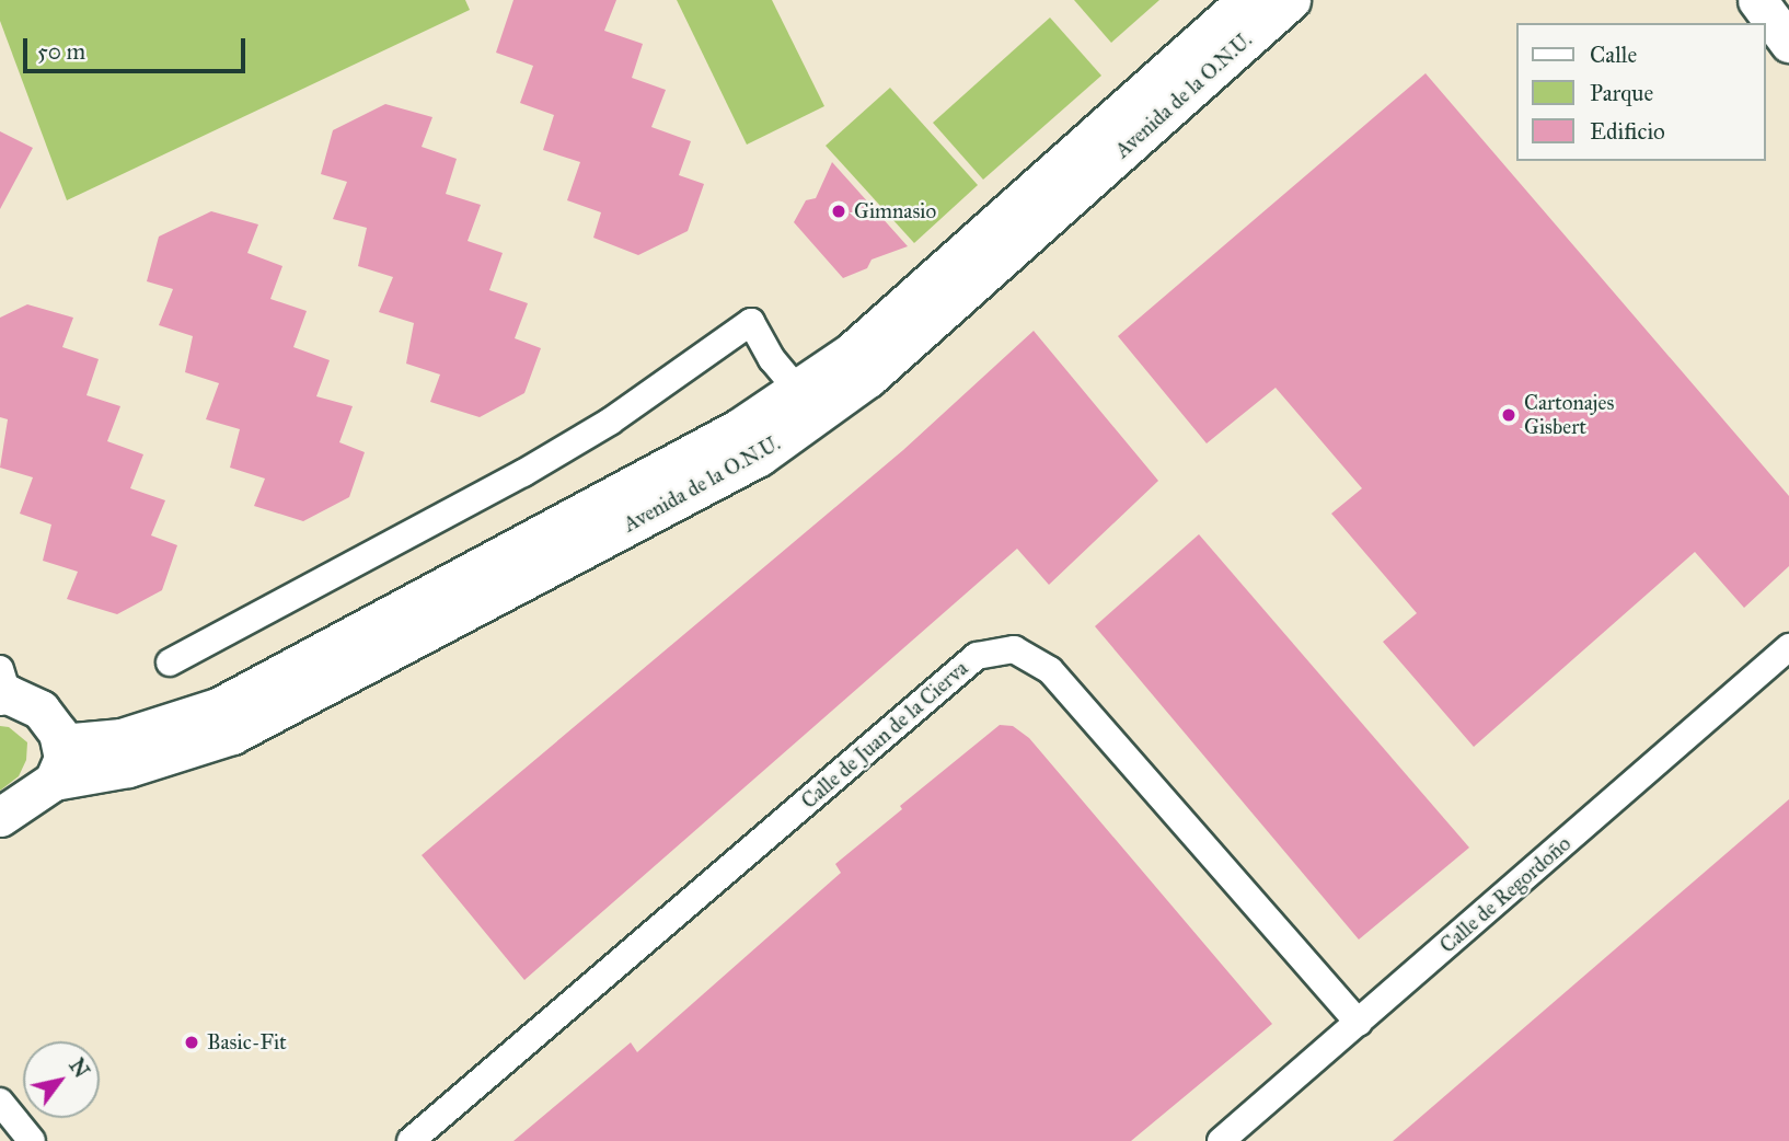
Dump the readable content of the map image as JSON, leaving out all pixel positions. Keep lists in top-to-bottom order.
{
  "streets": {
    "street": ["Avenida de la O.N.U.", "Calle de Juan de la Cierva", "Calle de Regordoño"]
  },
  "crossings": [
    ["Calle de Juan de la Cierva", "Calle de Regordoño"]
  ],
  "places": ["Gimnasio", "Cartonajes Gisbert", "Basic-Fit"],
  "legend": ["Calle", "Parque", "Edificio"],
  "scale_bar": "50 m",
  "north": "top right"
}
